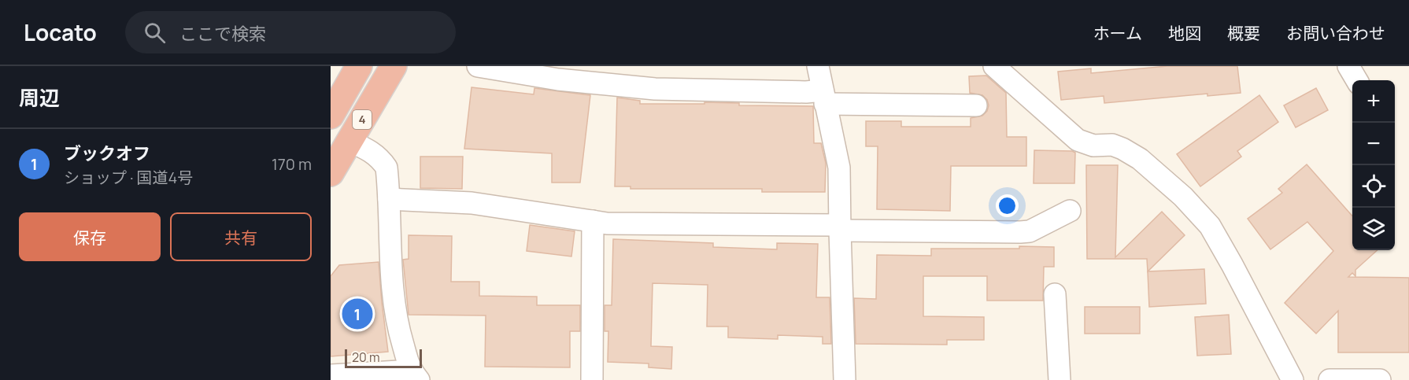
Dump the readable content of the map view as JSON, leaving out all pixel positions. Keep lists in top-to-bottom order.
{
  "streets": {
    "highway": ["4"]
  },
  "scale_bar": "20 m",
  "page": {
    "header": "Locato",
    "search": "ここで検索",
    "nav": [
      "ホーム",
      "地図",
      "概要",
      "お問い合わせ"
    ],
    "heading": "周辺",
    "map_buttons": ["+", "−"],
    "list": [
      {
        "mark": "1",
        "name": "ブックオフ",
        "note": "ショップ · 国道4号",
        "value": "170 m"
      }
    ],
    "buttons": ["保存", "共有"],
    "pins": "1",
    "scale": "20 m"
  }
}
